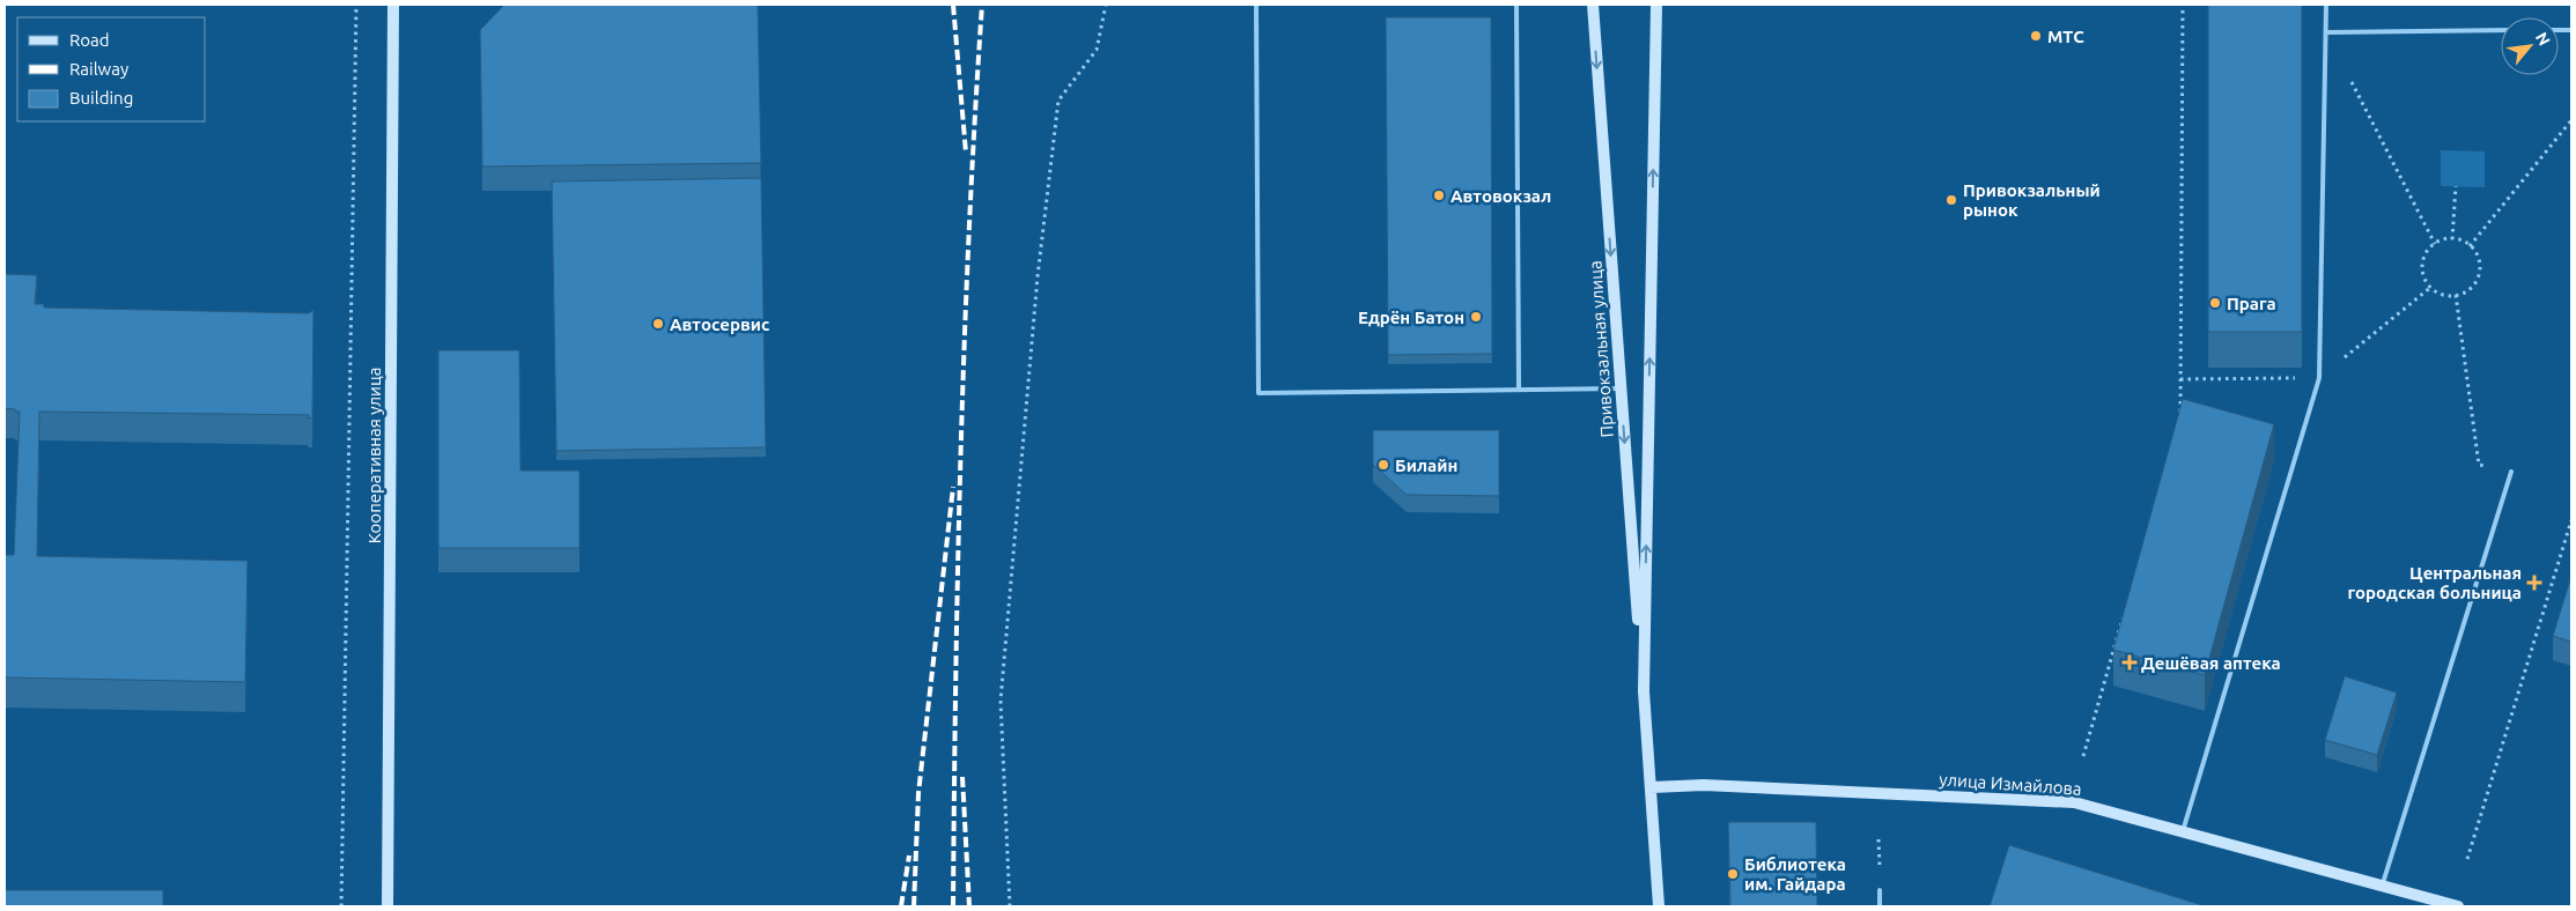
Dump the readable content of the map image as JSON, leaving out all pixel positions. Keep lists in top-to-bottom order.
{
  "streets": {
    "street": ["Привокзальная улица", "Кооперативная улица", "улица Измайлова"]
  },
  "crossings": [
    ["Привокзальная улица", "улица Измайлова"]
  ],
  "places": {
    "other": [
      "МТС",
      "Автовокзал",
      "Привокзальный рынок",
      "Прага",
      "Едрён Батон",
      "Автосервис",
      "Билайн",
      "Библиотека им. Гайдара"
    ],
    "health": ["Центральная городская больница", "Дешёвая аптека"]
  },
  "legend": ["Road", "Railway", "Building"],
  "north": "top right"
}
